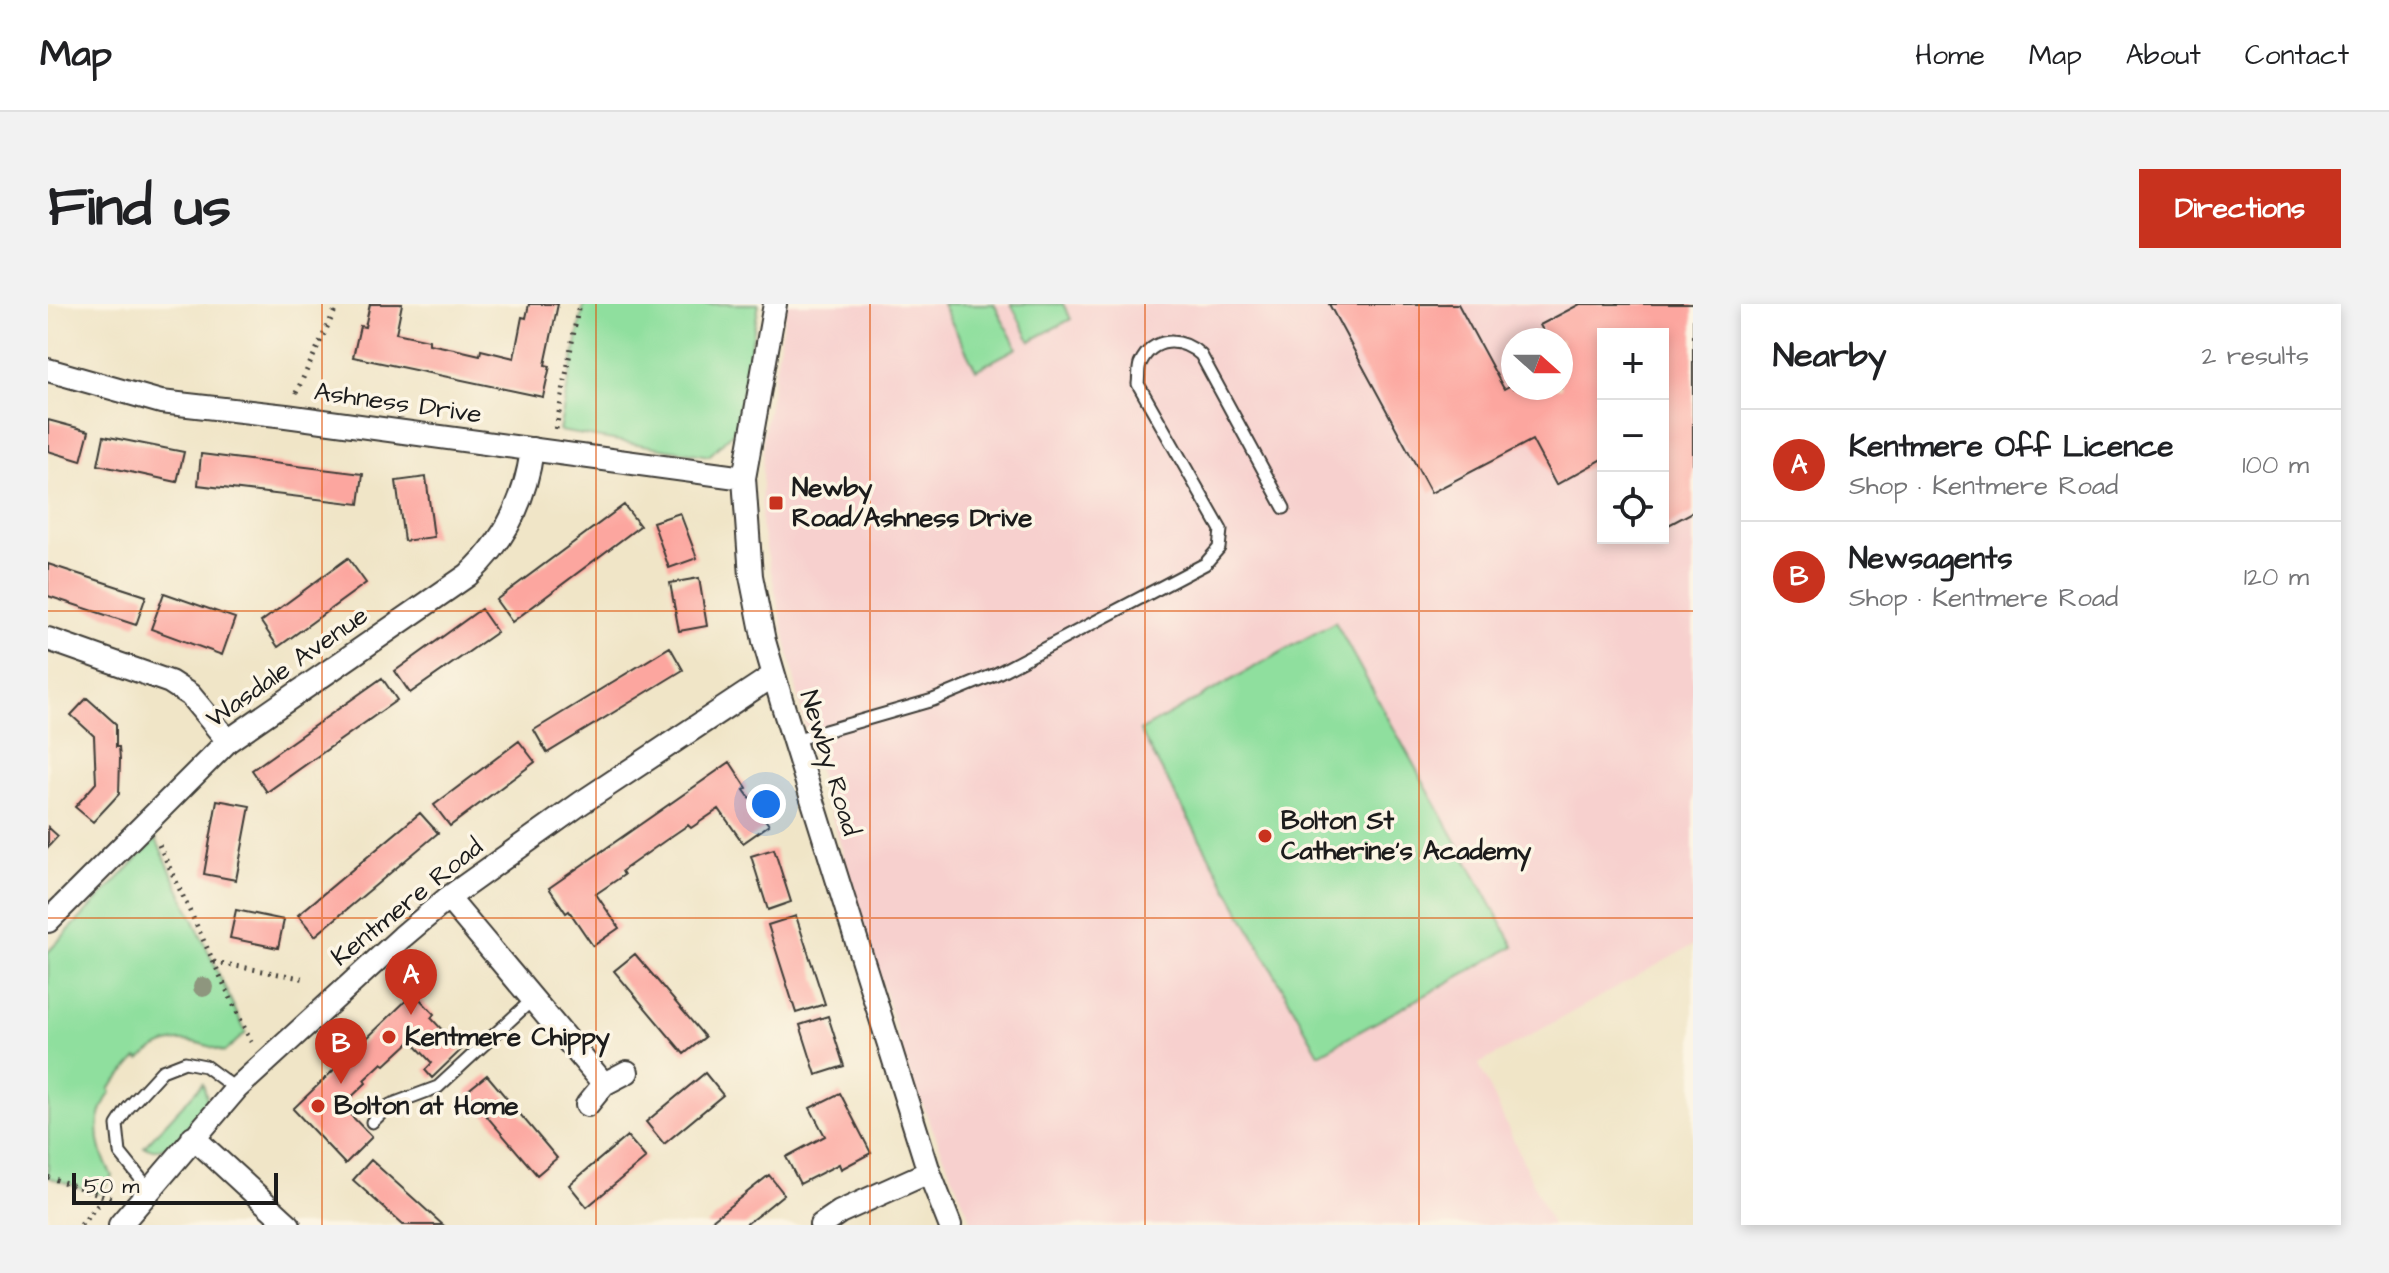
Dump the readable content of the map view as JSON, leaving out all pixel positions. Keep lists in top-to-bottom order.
{
  "streets": {
    "street": [
      "Ashness Drive",
      "Wasdale Avenue",
      "Newby Road",
      "Kentmere Road"
    ]
  },
  "crossings": [
    ["Ashness Drive", "Wasdale Avenue"],
    ["Ashness Drive", "Newby Road"],
    ["Newby Road", "Kentmere Road"]
  ],
  "places": {
    "transit": ["Newby Road/Ashness Drive"],
    "other": ["Bolton St Catherine's Academy", "Kentmere Chippy", "Bolton at Home"]
  },
  "scale_bar": "50 m",
  "north": "right",
  "page": {
    "header": "Map",
    "nav": [
      "Home",
      "Map",
      "About",
      "Contact"
    ],
    "title": "Find us",
    "buttons": "Directions",
    "heading": ["Nearby", "2 results"],
    "map_buttons": ["+", "−"],
    "list": [
      {
        "mark": "A",
        "name": "Kentmere Off Licence",
        "note": "Shop · Kentmere Road",
        "value": "100 m"
      },
      {
        "mark": "B",
        "name": "Newsagents",
        "note": "Shop · Kentmere Road",
        "value": "120 m"
      }
    ],
    "pins": ["A", "B"],
    "scale": "50 m"
  }
}
